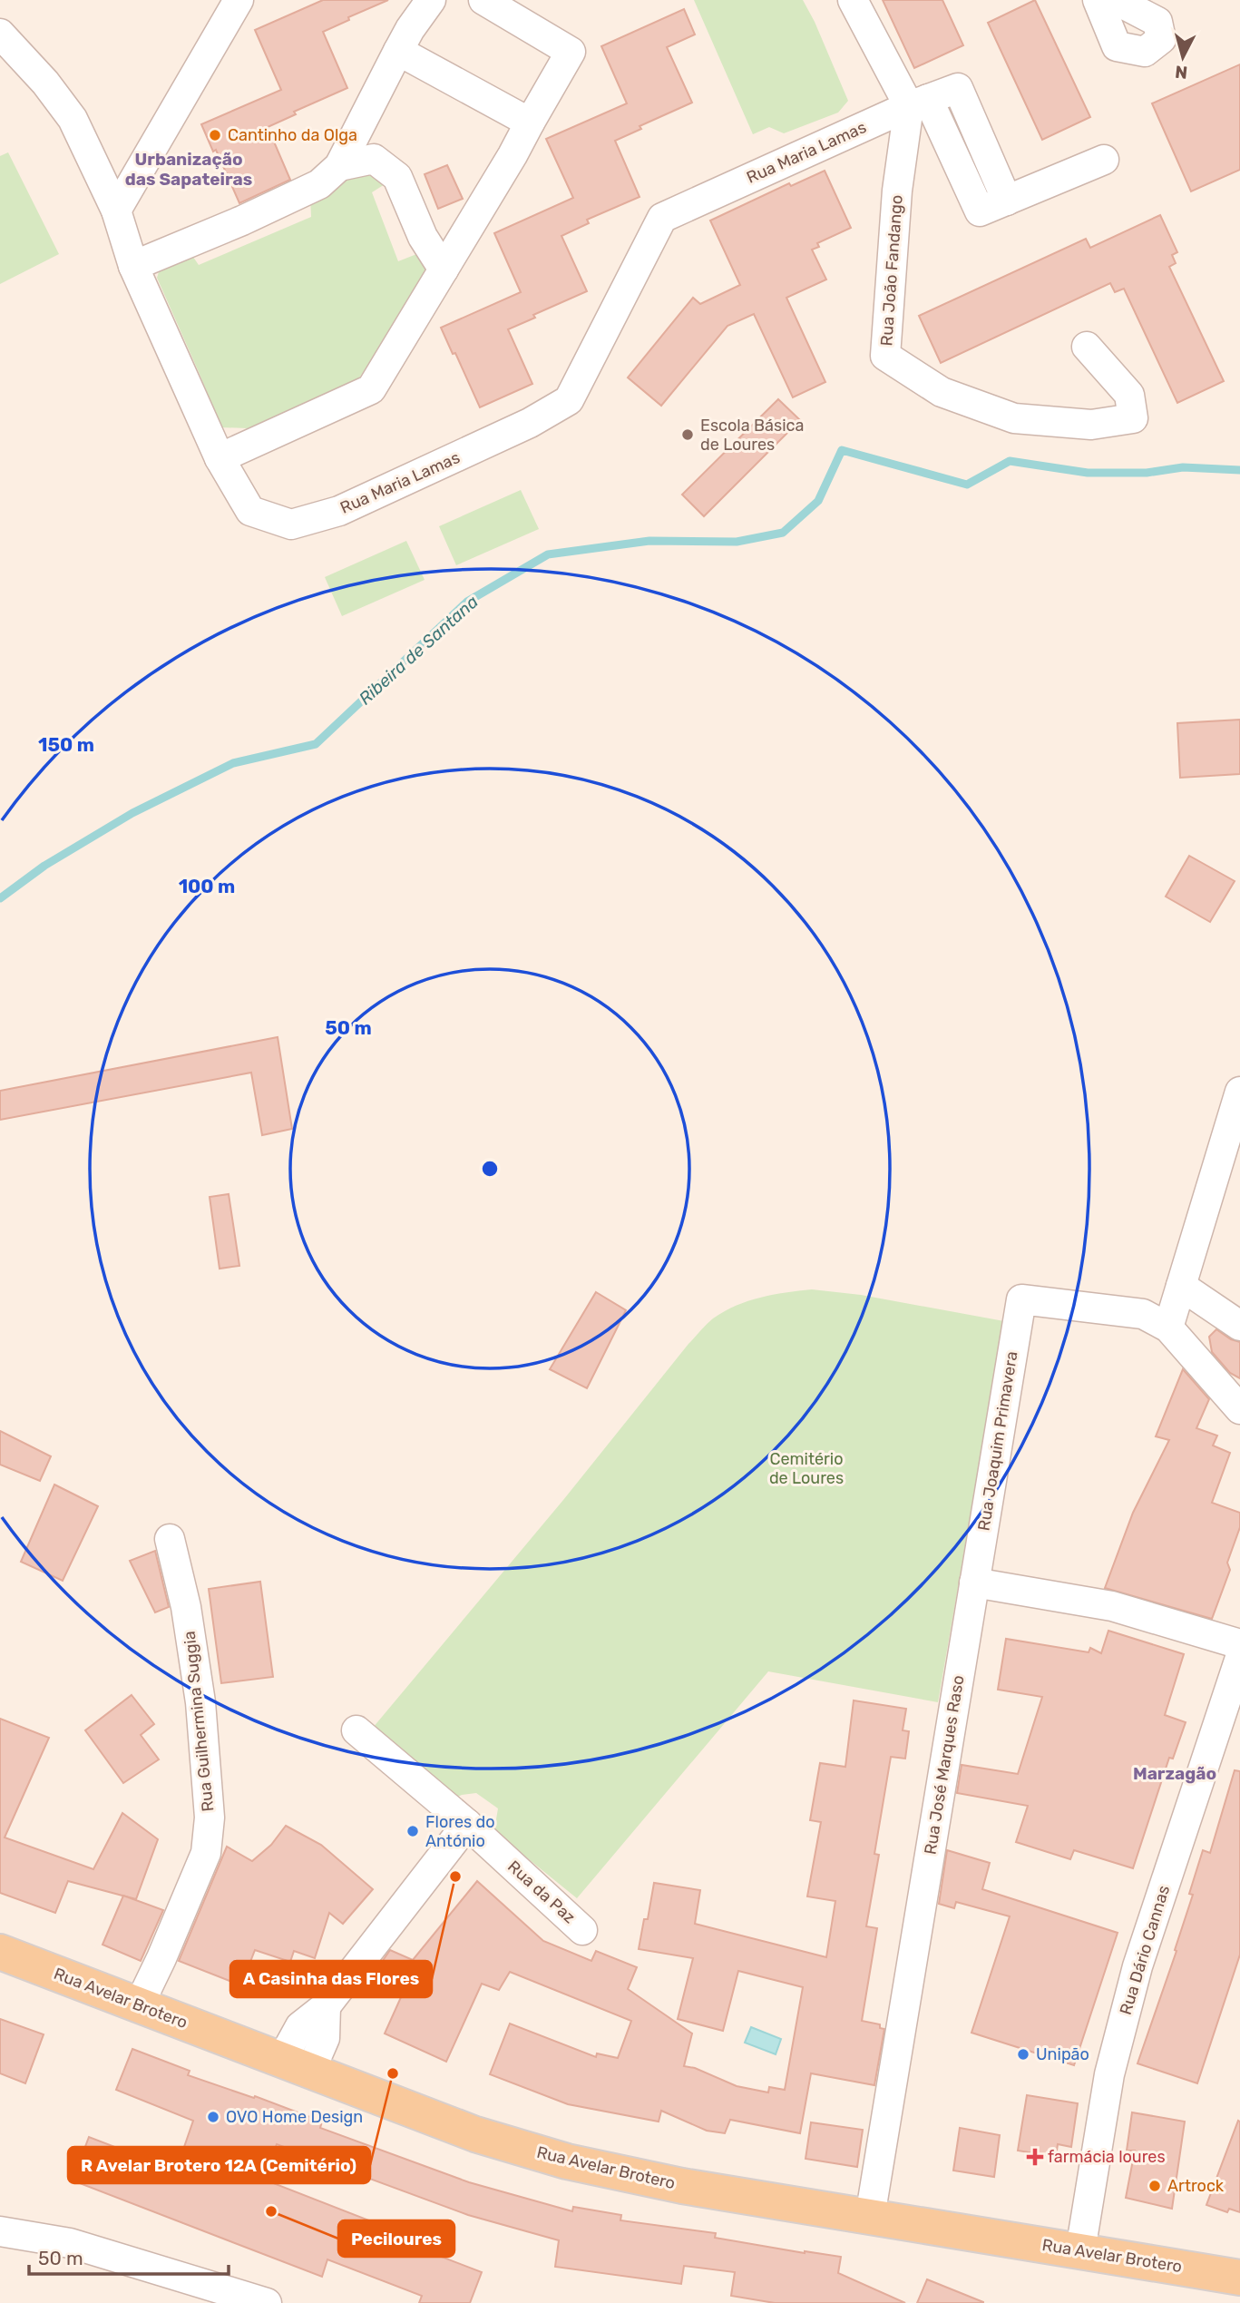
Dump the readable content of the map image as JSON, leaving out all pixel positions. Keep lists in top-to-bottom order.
{
  "streets": {
    "main road": ["Rua Avelar Brotero"],
    "street": [
      "Rua Maria Lamas",
      "Rua João Fandango",
      "Rua Joaquim Primavera",
      "Rua Guilhermina Suggia",
      "Rua José Marques Raso",
      "Rua da Paz",
      "Rua Dário Cannas"
    ]
  },
  "crossings": [
    ["Rua Maria Lamas", "Rua João Fandango"],
    ["Rua Joaquim Primavera", "Rua José Marques Raso"],
    ["Rua Guilhermina Suggia", "Rua Avelar Brotero"],
    ["Rua José Marques Raso", "Rua Avelar Brotero"],
    ["Rua Dário Cannas", "Rua Avelar Brotero"]
  ],
  "districts": ["Urbanização das Sapateiras", "Marzagão"],
  "water": ["Ribeira de Santana"],
  "parks": ["Cemitério de Loures"],
  "places": {
    "other": [
      "Cantinho da Olga",
      "Escola Básica de Loures",
      "Flores do António",
      "A Casinha das Flores",
      "Unipão",
      "R Avelar Brotero 12A (Cemitério)",
      "OVO Home Design",
      "Artrock",
      "Peciloures"
    ],
    "health": ["farmácia loures"]
  },
  "scale_bar": "50 m",
  "north": "bottom",
  "rings": ["150 m", "100 m", "50 m"]
}
